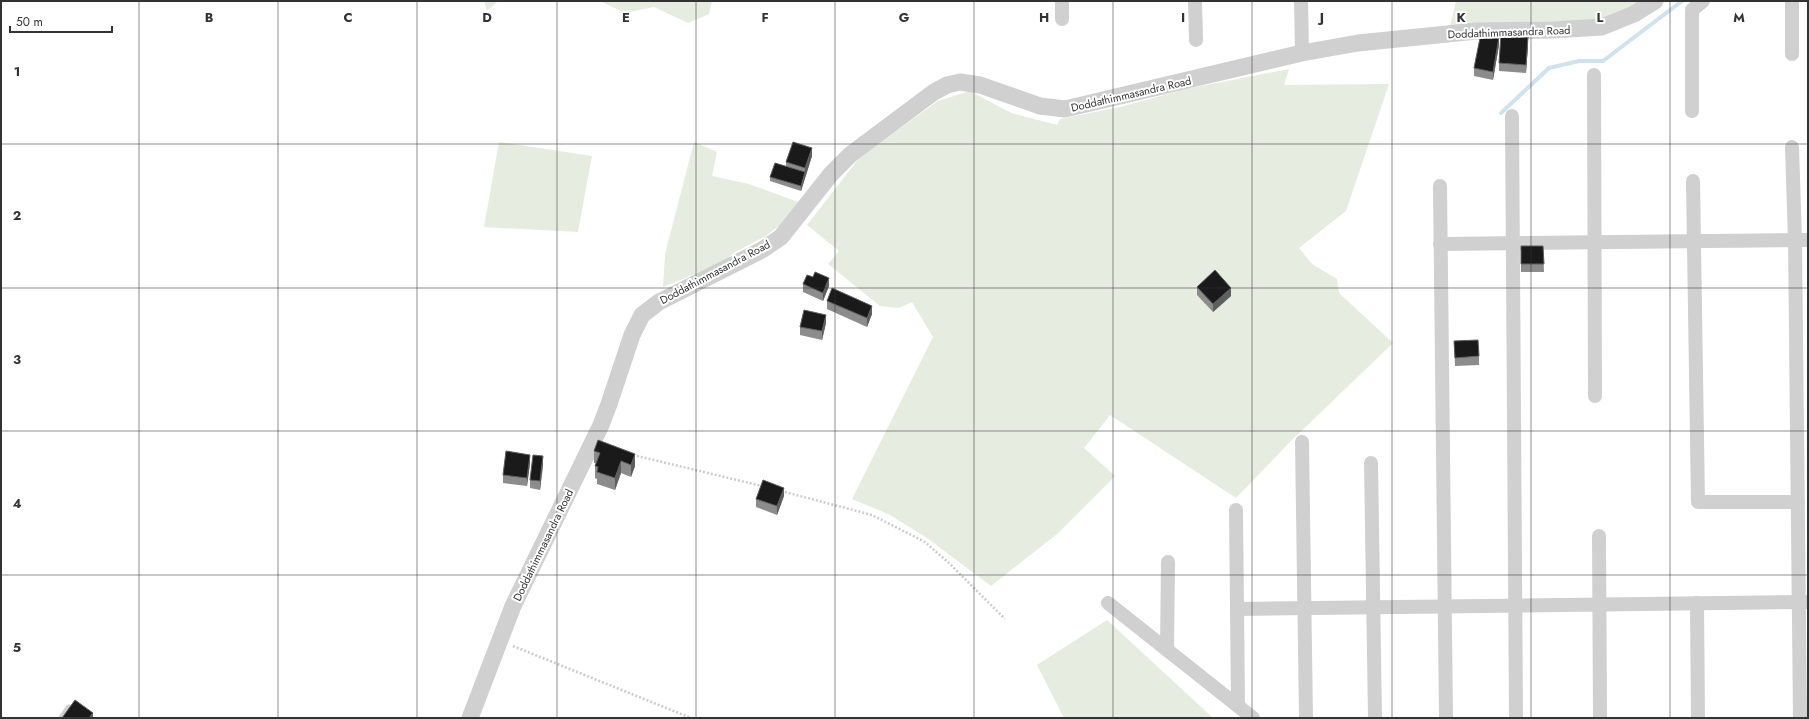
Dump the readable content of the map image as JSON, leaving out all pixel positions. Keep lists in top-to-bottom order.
{
  "streets": {
    "street": ["Doddathimmasandra Road"]
  },
  "scale_bar": "50 m",
  "grid": {
    "columns": [
      "B",
      "C",
      "D",
      "E",
      "F",
      "G",
      "H",
      "I",
      "J",
      "K",
      "L",
      "M"
    ],
    "rows": [
      "1",
      "2",
      "3",
      "4",
      "5"
    ]
  }
}
